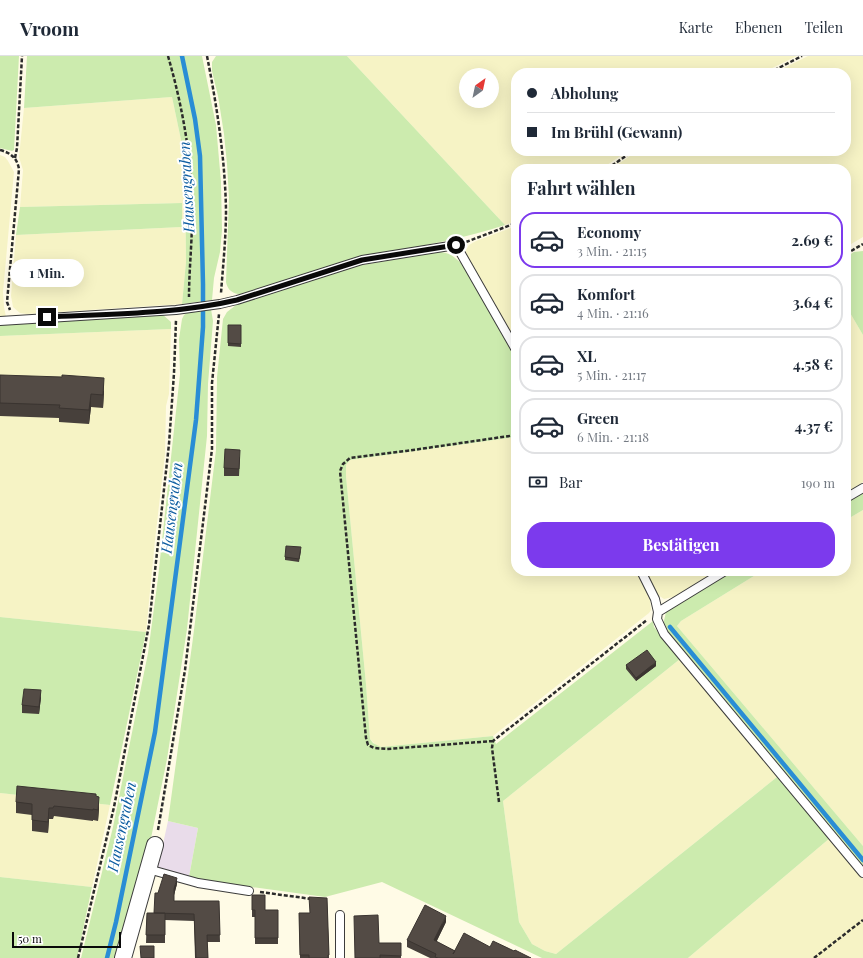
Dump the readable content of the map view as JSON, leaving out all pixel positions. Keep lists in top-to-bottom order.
{
  "water": ["Hausengraben"],
  "scale_bar": "50 m",
  "north": "top right",
  "page": {
    "header": "Vroom",
    "nav": ["Karte", "Ebenen", "Teilen"],
    "banner": ["Abholung", "Im Brühl (Gewann)"],
    "heading": "Fahrt wählen",
    "list": [
      {
        "name": "Economy",
        "note": "3 Min. · 21:15",
        "value": "2.69 €"
      },
      {
        "name": "Komfort",
        "note": "4 Min. · 21:16",
        "value": "3.64 €"
      },
      {
        "name": "XL",
        "note": "5 Min. · 21:17",
        "value": "4.58 €"
      },
      {
        "name": "Green",
        "note": "6 Min. · 21:18",
        "value": "4.37 €"
      }
    ],
    "bubble": "1 Min.",
    "pay": ["Bar", "190 m"],
    "buttons": "Bestätigen",
    "scale": "50 m"
  }
}
